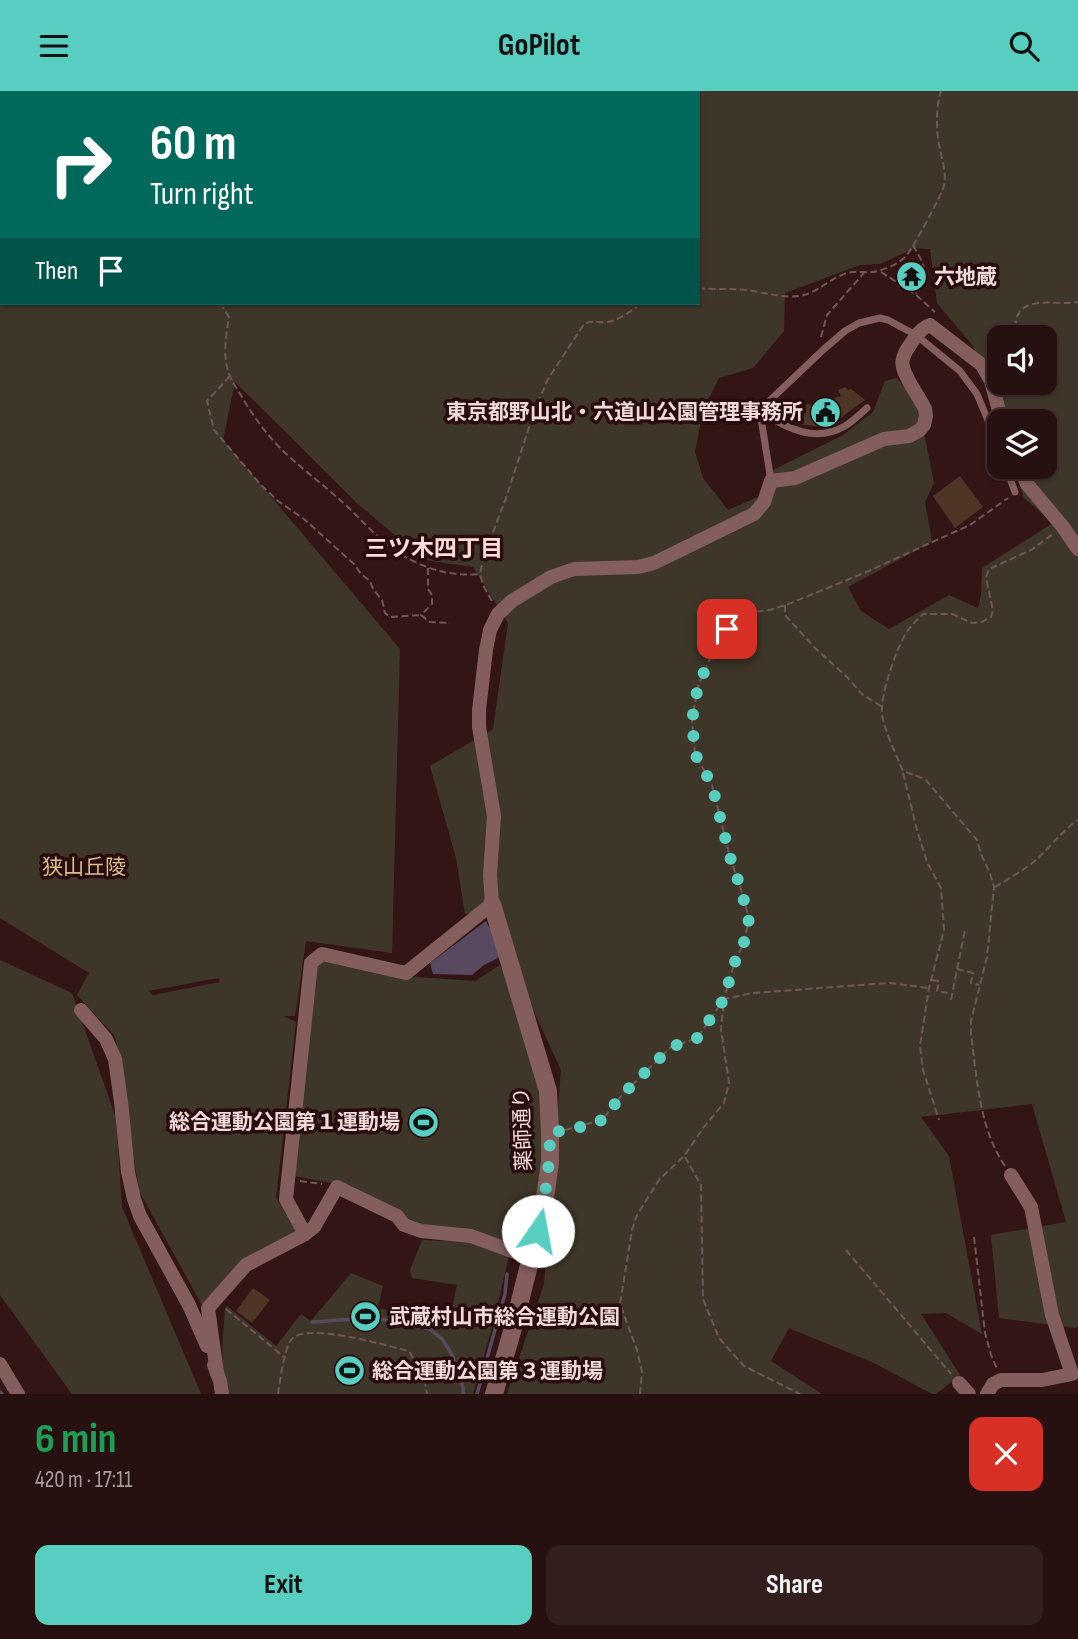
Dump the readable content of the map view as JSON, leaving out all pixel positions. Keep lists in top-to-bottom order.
{
  "streets": {
    "street": ["薬師通り"]
  },
  "districts": ["三ツ木四丁目"],
  "parks": ["狭山丘陵"],
  "places": {
    "temple": ["六地蔵"],
    "public building": ["東京都野山北・六道山公園管理事務所"],
    "sports": ["総合運動公園第１運動場", "武蔵村山市総合運動公園", "総合運動公園第３運動場"]
  },
  "page": {
    "header": "GoPilot",
    "turn": ["60 m", "Turn right"],
    "then": "Then",
    "heading": ["6 min", "420 m · 17:11"],
    "buttons": ["Exit", "Share"]
  }
}
